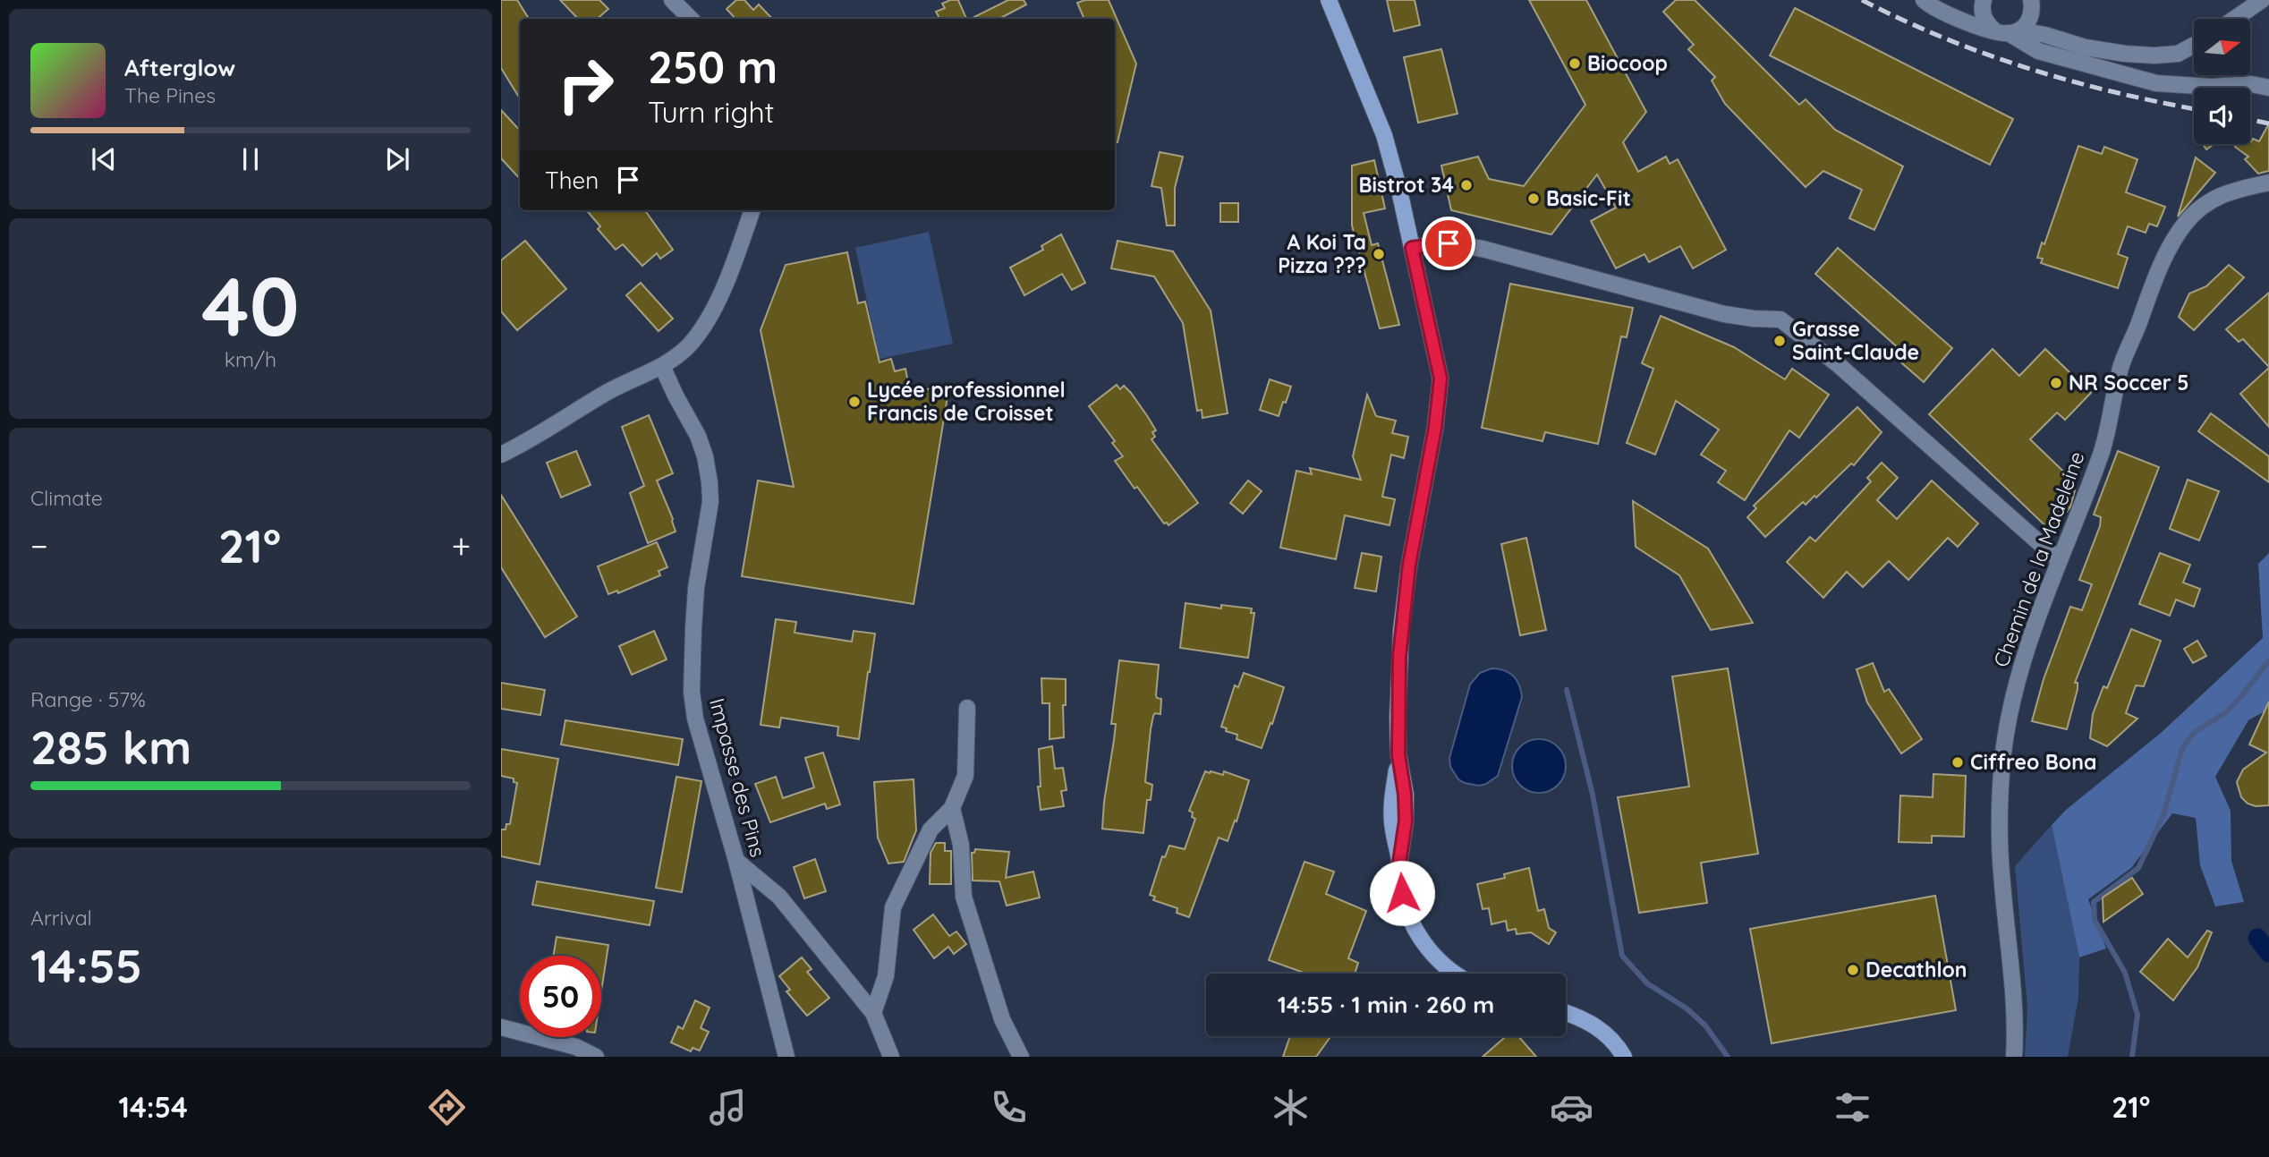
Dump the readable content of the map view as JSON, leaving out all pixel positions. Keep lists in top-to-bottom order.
{
  "streets": {
    "street": ["Chemin de la Madeleine", "Impasse des Pins"]
  },
  "places": [
    "Biocoop",
    "Bistrot 34",
    "Basic-Fit",
    "A Koi Ta Pizza ???",
    "Grasse Saint-Claude",
    "NR Soccer 5",
    "Lycée professionnel Francis de Croisset",
    "Ciffreo Bona",
    "Decathlon"
  ],
  "north": "right",
  "page": {
    "turn": ["250 m", "Turn right"],
    "song": ["Afterglow", "The Pines"],
    "then": "Then",
    "tile": [
      ["40", "km/h"],
      "Climate",
      ["Range · 57%", "285 km"],
      ["Arrival", "14:55"]
    ],
    "heat": ["−", "21°", "+"],
    "limit": "50",
    "trip": "14:55 · 1 min · 260 m",
    "tabs": ["14:54", "21°"]
  }
}
